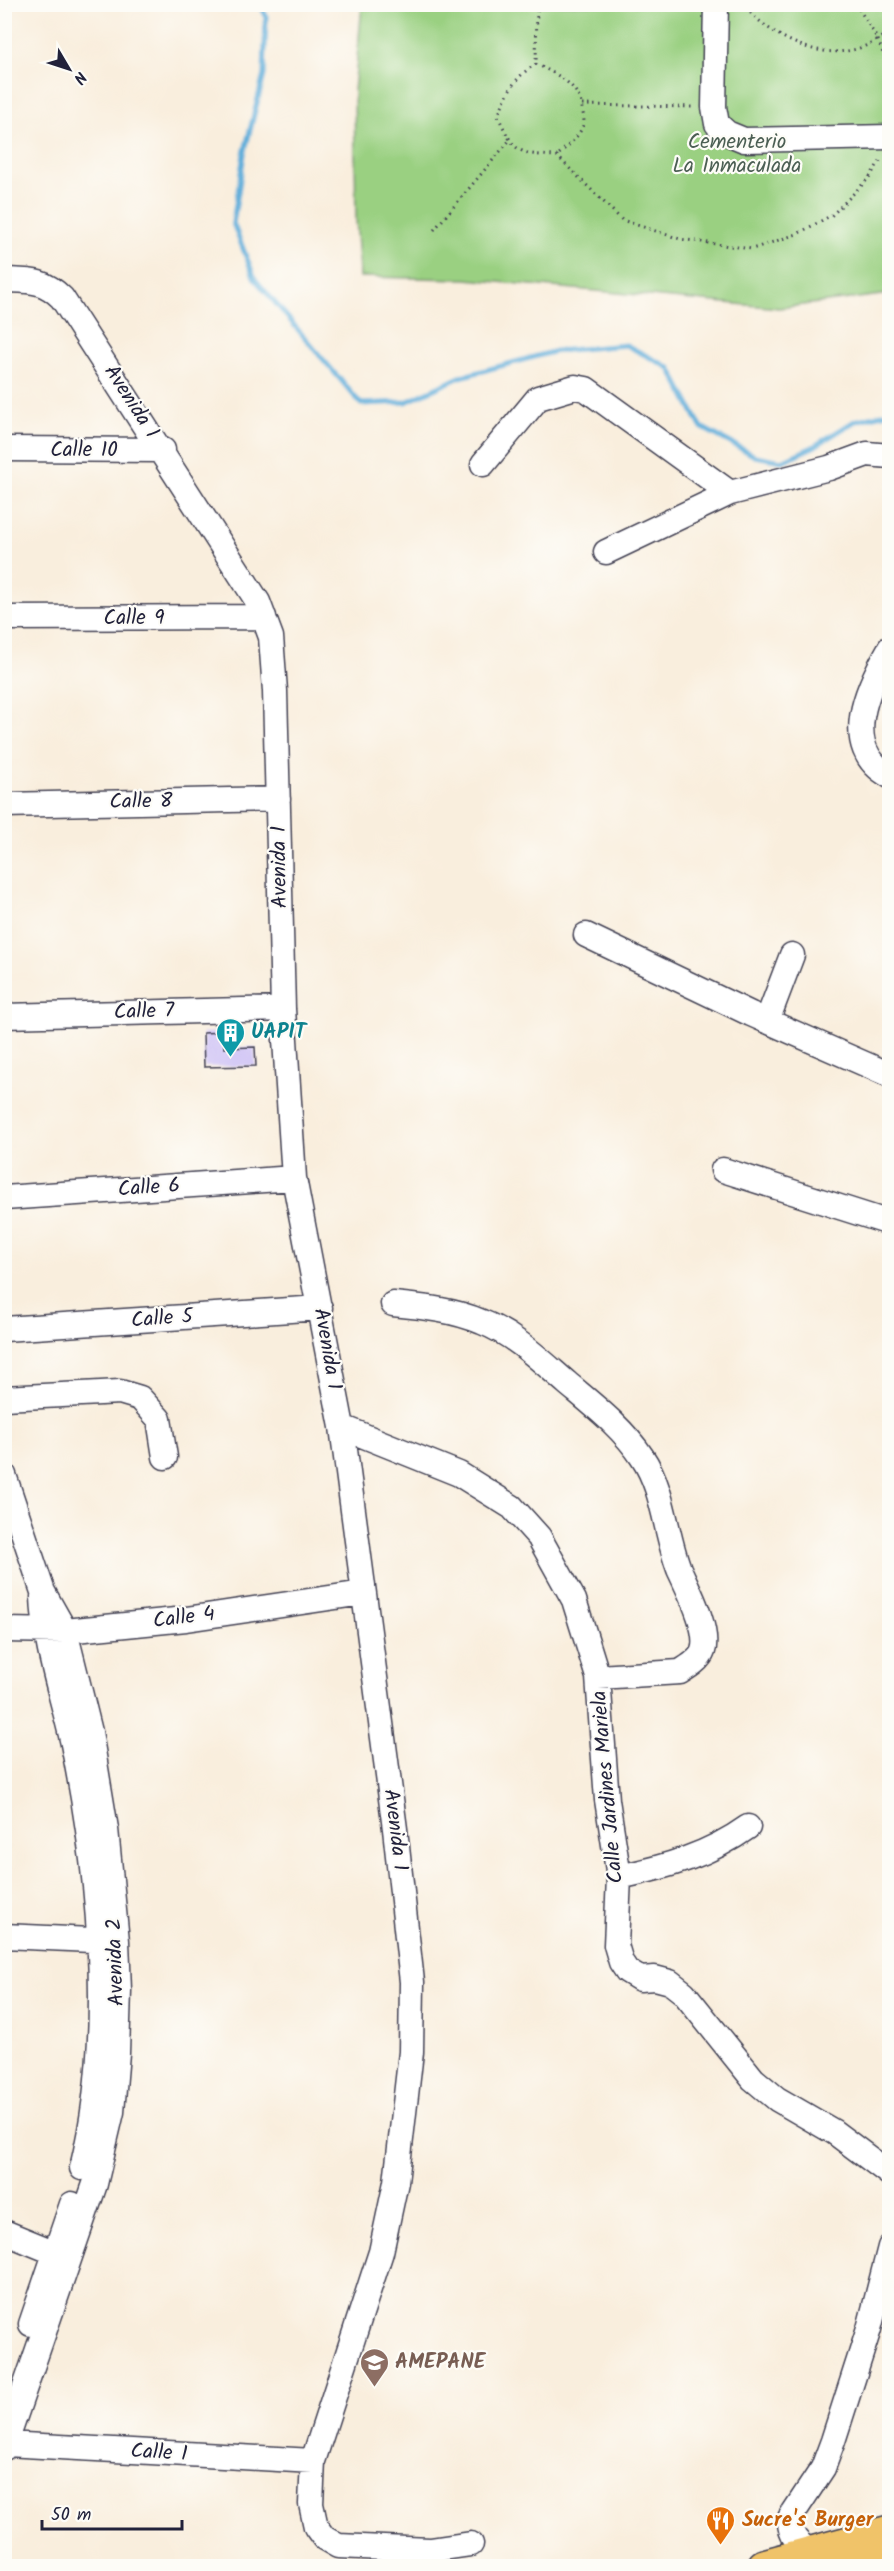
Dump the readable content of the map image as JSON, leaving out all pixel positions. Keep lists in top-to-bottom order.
{
  "streets": {
    "street": [
      "Avenida 1",
      "Calle 10",
      "Calle 9",
      "Calle 8",
      "Calle 7",
      "Calle 6",
      "Calle 5",
      "Calle 4",
      "Calle Jardines Mariela",
      "Calle 1"
    ]
  },
  "crossings": [
    ["Avenida 1", "Calle 10"],
    ["Avenida 1", "Calle 9"],
    ["Avenida 1", "Calle 8"],
    ["Avenida 1", "Calle 7"],
    ["Avenida 1", "Calle 6"],
    ["Avenida 1", "Calle 5"],
    ["Avenida 1", "Calle 4"],
    ["Avenida 1", "Calle Jardines Mariela"],
    ["Avenida 1", "Calle 1"]
  ],
  "parks": ["Cementerio La Inmaculada"],
  "places": {
    "building": ["UAPIT"],
    "school or university": ["AMEPANE"],
    "restaurant": ["Sucre's Burger"]
  },
  "scale_bar": "50 m",
  "north": "bottom right"
}
